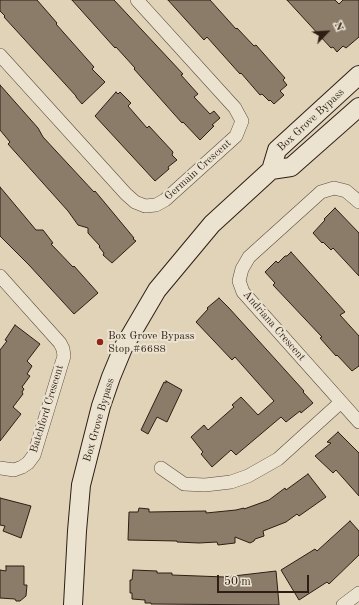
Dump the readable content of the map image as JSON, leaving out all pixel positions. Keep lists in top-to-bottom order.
{
  "streets": {
    "main road": ["Box Grove Bypass"],
    "street": ["Germain Crescent", "Andriana Crescent", "Batchford Crescent"]
  },
  "places": ["Box Grove Bypass Stop #6688"],
  "scale_bar": "50 m",
  "north": "top right"
}
